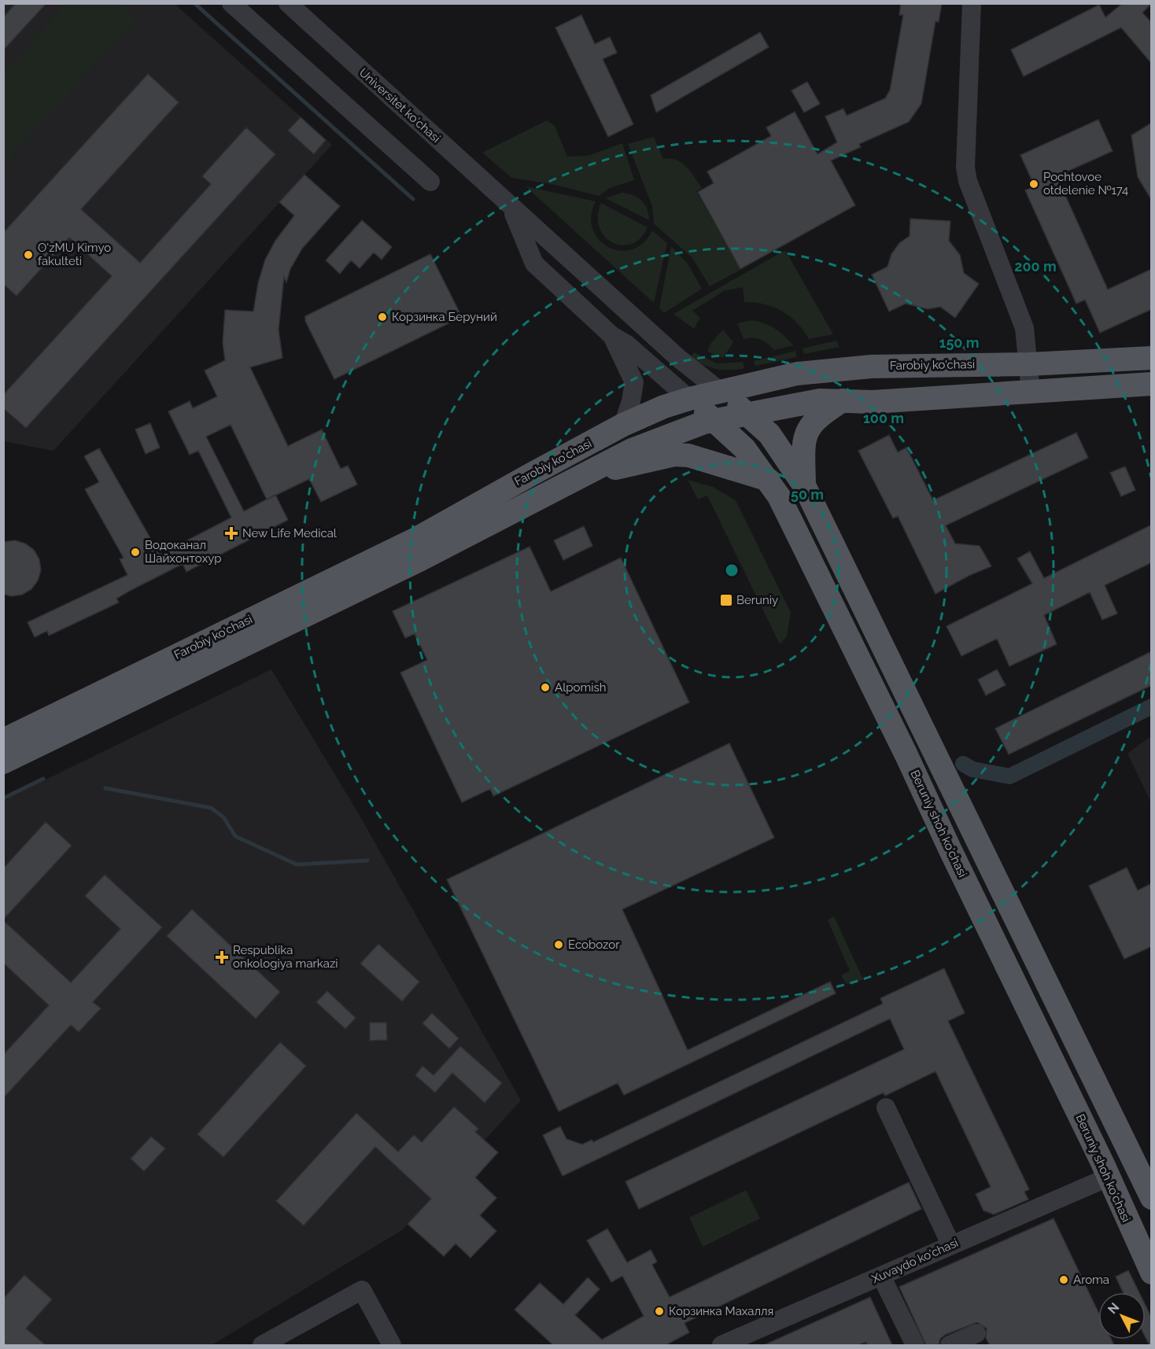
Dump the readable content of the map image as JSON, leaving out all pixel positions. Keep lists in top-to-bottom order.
{
  "streets": {
    "main road": ["Farobiy ko'chasi", "Beruniy shoh ko'chasi"],
    "street": ["Universitet ko'chasi", "Xuvaydo ko'chasi"]
  },
  "crossings": [
    ["Universitet ko'chasi", "Farobiy ko'chasi"],
    ["Universitet ko'chasi", "Beruniy shoh ko'chasi"],
    ["Farobiy ko'chasi", "Beruniy shoh ko'chasi"],
    ["Beruniy shoh ko'chasi", "Xuvaydo ko'chasi"]
  ],
  "places": {
    "other": [
      "Pochtovoe otdelenie №174",
      "O'zMU Kimyo fakulteti",
      "Корзинка Беруний",
      "Водоканал Шайхонтохур",
      "Alpomish",
      "Ecobozor",
      "Aroma",
      "Корзинка Махалля"
    ],
    "health": ["New Life Medical", "Respublika onkologiya markazi"],
    "transit": ["Beruniy"]
  },
  "north": "top left",
  "rings": [
    "200 m",
    "150 m",
    "100 m",
    "50 m"
  ]
}
